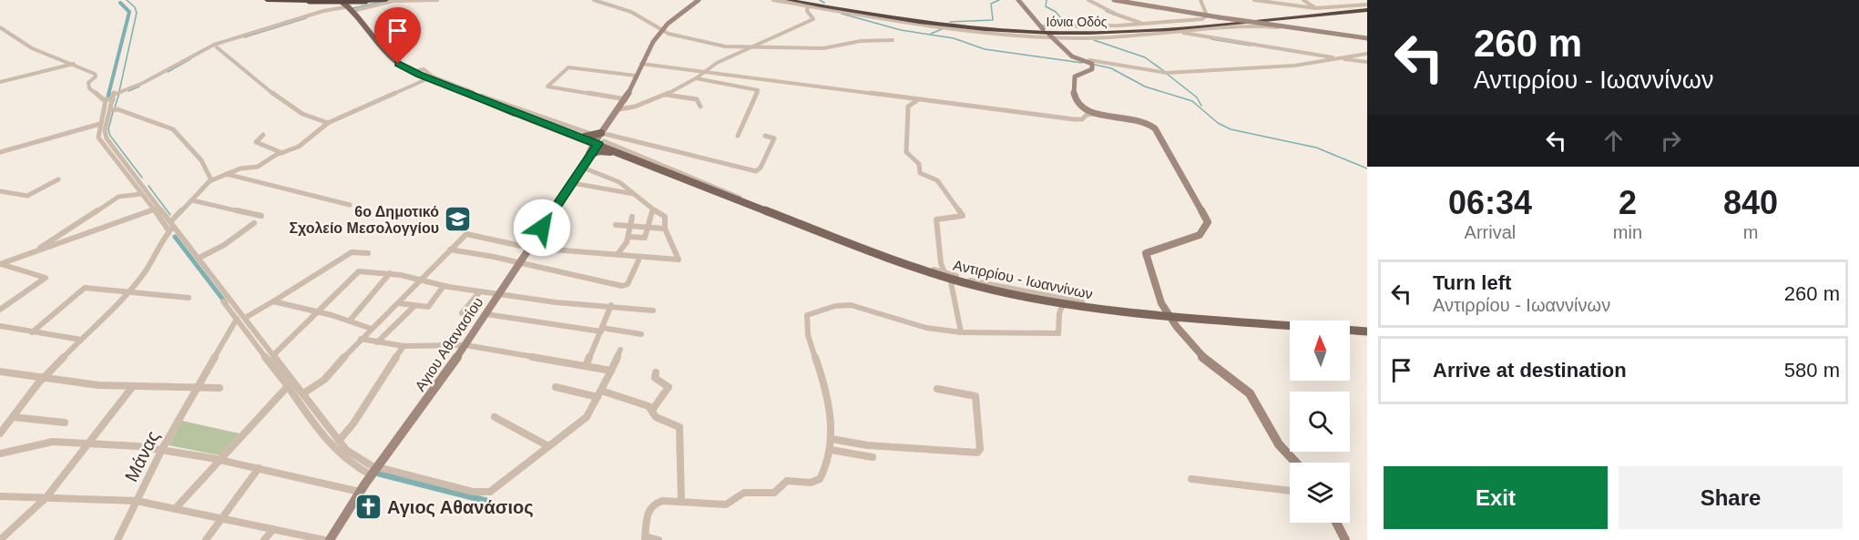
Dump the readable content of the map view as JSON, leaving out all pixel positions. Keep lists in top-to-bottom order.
{
  "streets": {
    "highway": ["Ιόνια Οδός"],
    "main road": ["Αντιρρίου - Ιωαννίνων", "Αγιου Αθανασίου"],
    "street": ["Μάνας"]
  },
  "crossings": [
    ["Αντιρρίου - Ιωαννίνων", "Αγιου Αθανασίου"]
  ],
  "places": {
    "school or university": ["6ο Δημοτικό Σχολείο Μεσολογγίου"],
    "church": ["Αγιος Αθανάσιος"]
  },
  "north": "top",
  "page": {
    "turn": ["260 m", "Αντιρρίου - Ιωαννίνων"],
    "eta": [
      "06:34",
      "Arrival",
      "2",
      "min",
      "840",
      "m"
    ],
    "list": [
      {
        "name": "Turn left",
        "note": "Αντιρρίου - Ιωαννίνων",
        "value": "260 m"
      },
      {
        "name": "Arrive at destination",
        "value": "580 m"
      }
    ],
    "buttons": ["Exit", "Share"]
  }
}
